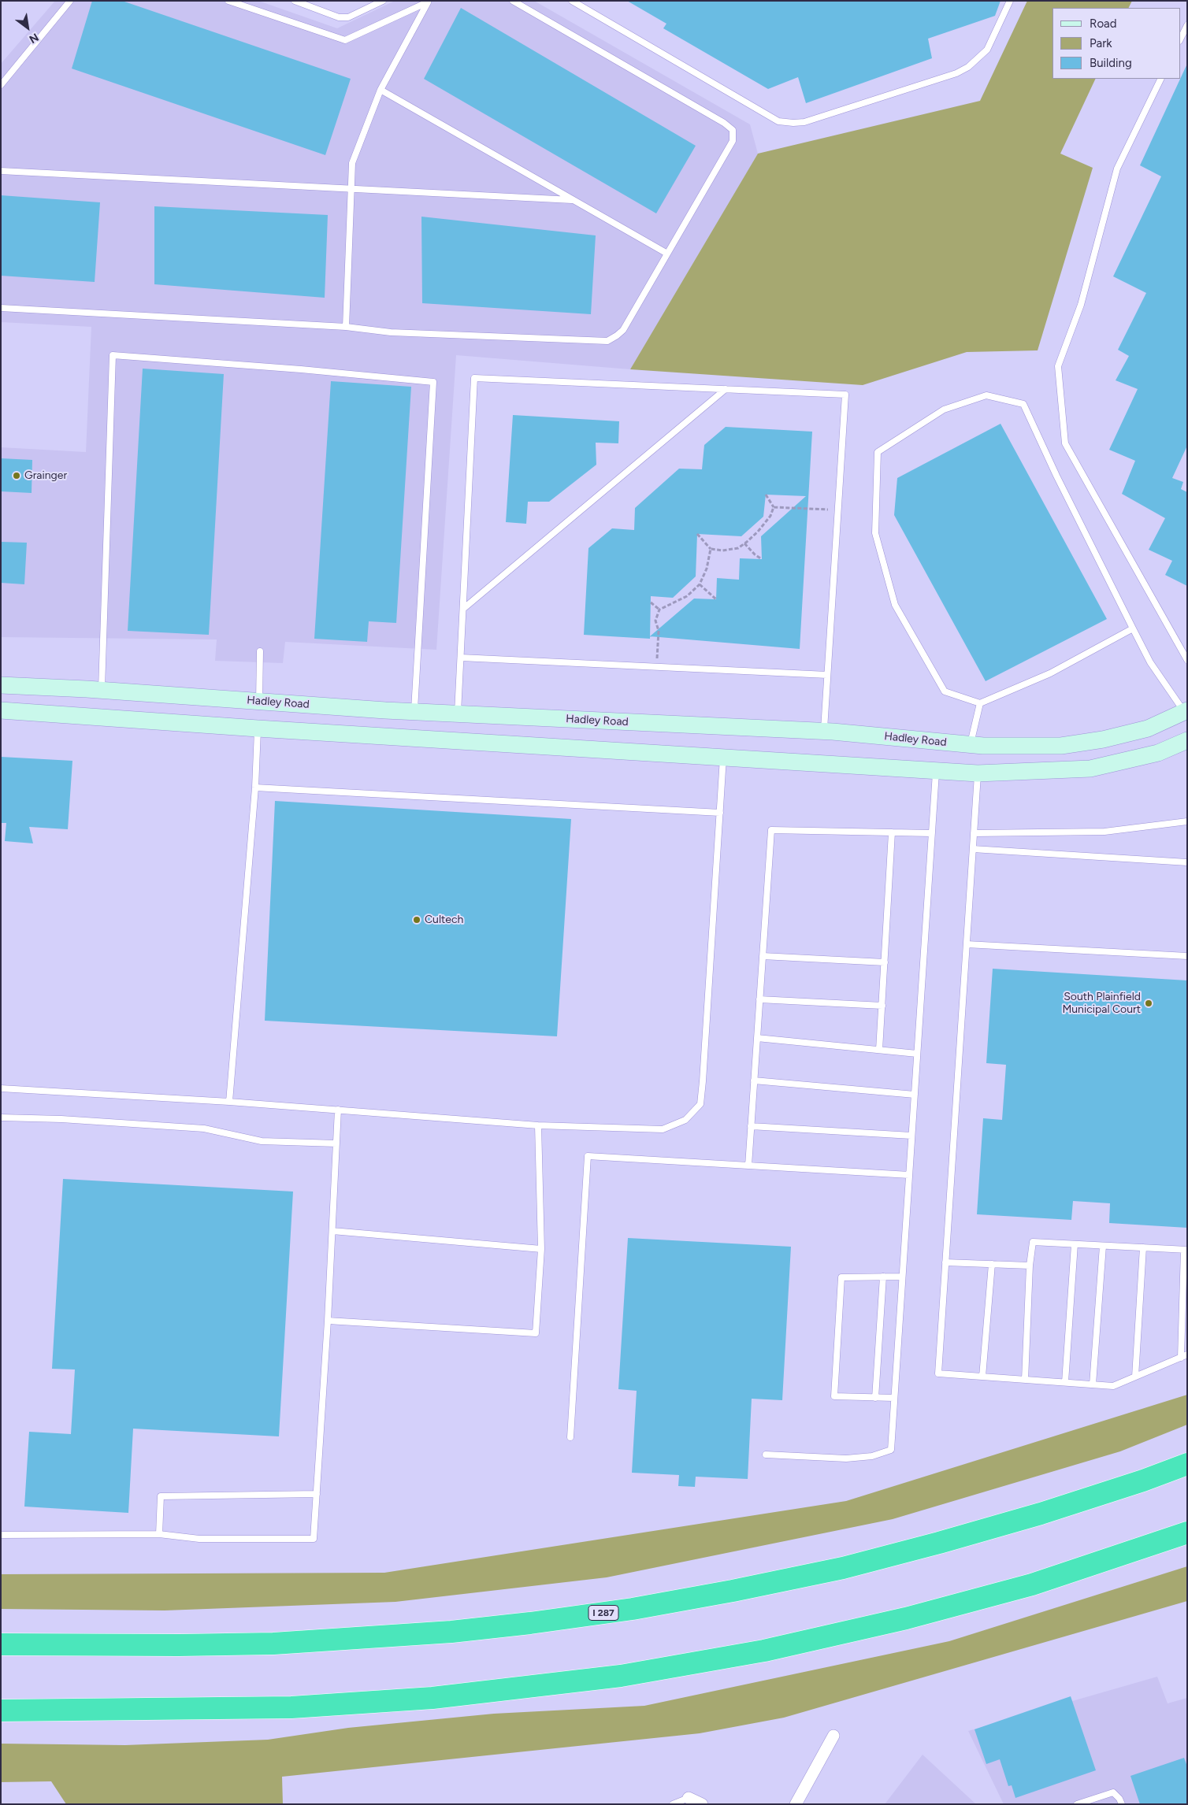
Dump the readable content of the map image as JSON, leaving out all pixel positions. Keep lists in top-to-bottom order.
{
  "streets": {
    "highway": ["I 287"],
    "main road": ["Hadley Road"]
  },
  "places": ["Grainger", "Cultech", "South Plainfield Municipal Court"],
  "legend": ["Road", "Park", "Building"],
  "north": "bottom right"
}
